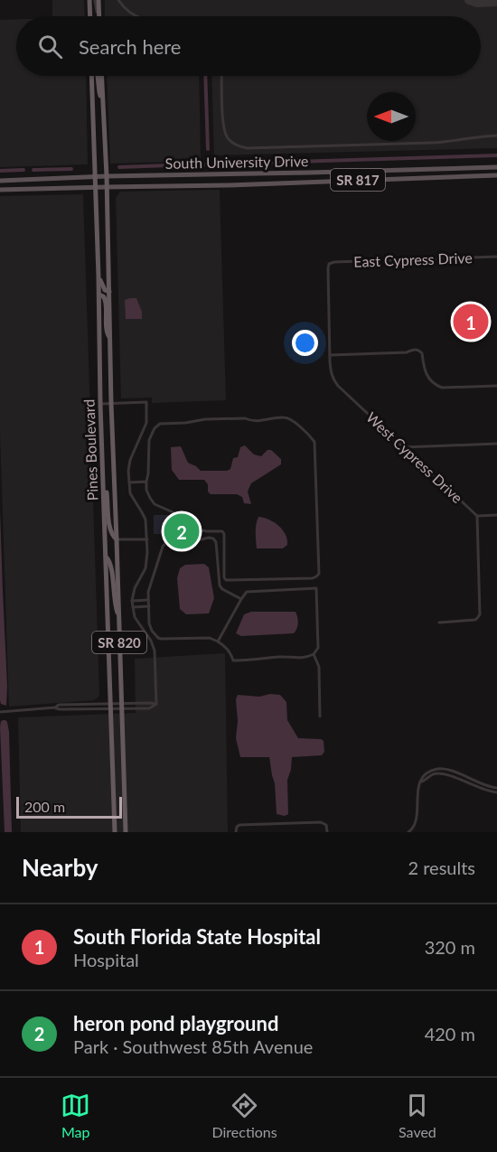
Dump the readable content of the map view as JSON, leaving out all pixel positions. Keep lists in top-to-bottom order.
{
  "streets": {
    "highway": ["Pines Boulevard", "SR 820"],
    "main road": ["South University Drive", "SR 817"],
    "street": ["East Cypress Drive", "West Cypress Drive"]
  },
  "crossings": [
    ["South University Drive", "SR 817"],
    ["South University Drive", "Pines Boulevard"],
    ["SR 817", "Pines Boulevard"],
    ["East Cypress Drive", "West Cypress Drive"]
  ],
  "scale_bar": "200 m",
  "north": "left",
  "page": {
    "search": "Search here",
    "pins": ["1", "2"],
    "scale": "200 m",
    "heading": ["Nearby", "2 results"],
    "list": [
      {
        "mark": "1",
        "name": "South Florida State Hospital",
        "note": "Hospital",
        "value": "320 m"
      },
      {
        "mark": "2",
        "name": "heron pond playground",
        "note": "Park · Southwest 85th Avenue",
        "value": "420 m"
      }
    ],
    "nav": ["Map", "Directions", "Saved"]
  }
}
